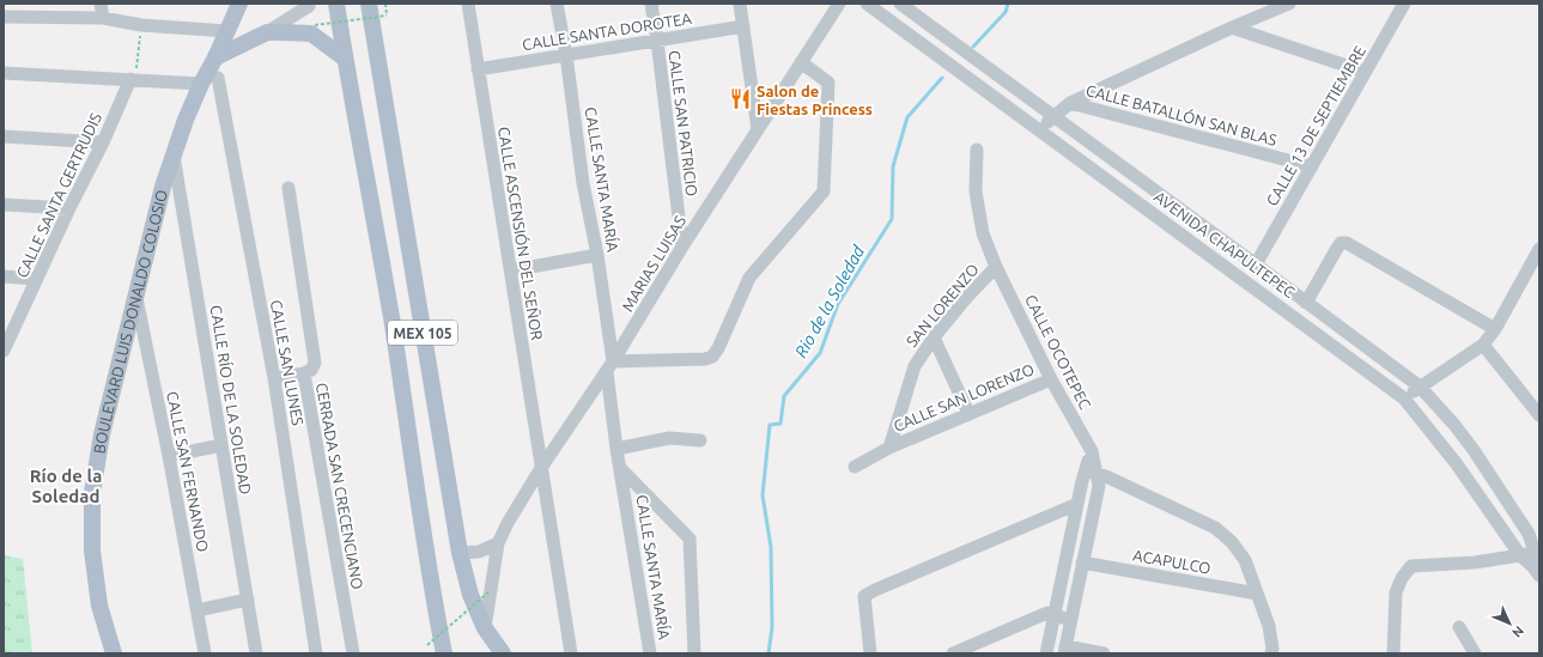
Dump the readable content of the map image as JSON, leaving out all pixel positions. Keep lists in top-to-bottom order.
{
  "streets": {
    "main road": ["BOULEVARD LUIS DONALDO COLOSIO", "MEX 105"],
    "street": [
      "CALLE SANTA DOROTEA",
      "CALLE BATALLÓN SAN BLAS",
      "CALLE SAN PATRICIO",
      "CALLE 13 DE SEPTIEMBRE",
      "CALLE SANTA MARÍA",
      "CALLE SANTA GERTRUDIS",
      "CALLE ASCENSIÓN DEL SEÑOR",
      "AVENIDA CHAPULTEPEC",
      "MARIAS LUISAS",
      "SAN LORENZO",
      "CALLE OCOTEPEC",
      "CALLE SAN LUNES",
      "CALLE SAN LORENZO",
      "CALLE RÍO DE LA SOLEDAD",
      "CALLE SAN FERNANDO",
      "CERRADA SAN CRECENCIANO",
      "ACAPULCO"
    ]
  },
  "crossings": [
    ["CALLE SANTA DOROTEA", "CALLE SAN PATRICIO"],
    ["CALLE SANTA DOROTEA", "CALLE SANTA MARÍA"],
    ["CALLE SANTA DOROTEA", "CALLE ASCENSIÓN DEL SEÑOR"],
    ["CALLE BATALLÓN SAN BLAS", "CALLE 13 DE SEPTIEMBRE"],
    ["CALLE SAN PATRICIO", "MARIAS LUISAS"],
    ["CALLE 13 DE SEPTIEMBRE", "AVENIDA CHAPULTEPEC"],
    ["CALLE SANTA MARÍA", "MARIAS LUISAS"],
    ["CALLE ASCENSIÓN DEL SEÑOR", "MARIAS LUISAS"],
    ["MARIAS LUISAS", "MEX 105"],
    ["SAN LORENZO", "CALLE OCOTEPEC"],
    ["SAN LORENZO", "CALLE SAN LORENZO"],
    ["BOULEVARD LUIS DONALDO COLOSIO", "CALLE RÍO DE LA SOLEDAD"],
    ["BOULEVARD LUIS DONALDO COLOSIO", "CALLE SAN FERNANDO"],
    ["CALLE OCOTEPEC", "CALLE SAN LORENZO"]
  ],
  "districts": ["Río de la Soledad"],
  "water": ["Rio de la Soledad"],
  "places": {
    "restaurant": ["Salon de Fiestas Princess"]
  },
  "north": "bottom right"
}
